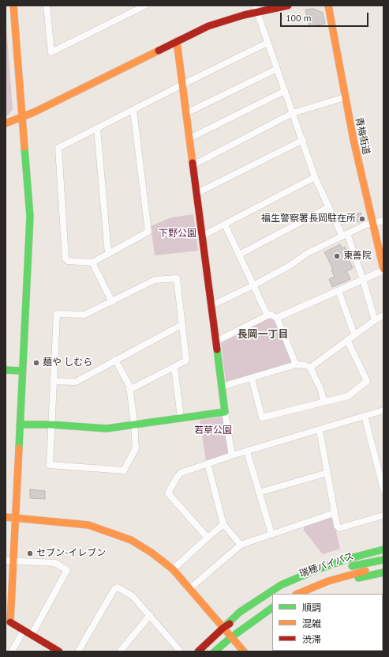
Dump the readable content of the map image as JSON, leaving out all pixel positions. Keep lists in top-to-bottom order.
{
  "streets": {
    "main road": ["青梅街道", "瑞穂バイパス"]
  },
  "districts": ["長岡一丁目"],
  "parks": ["下野公園", "若草公園"],
  "places": [
    "福生警察署長岡駐在所",
    "東善院",
    "麺や しむら",
    "セブン-イレブン"
  ],
  "legend": ["順調", "混雑", "渋滞"],
  "scale_bar": "100 m"
}
